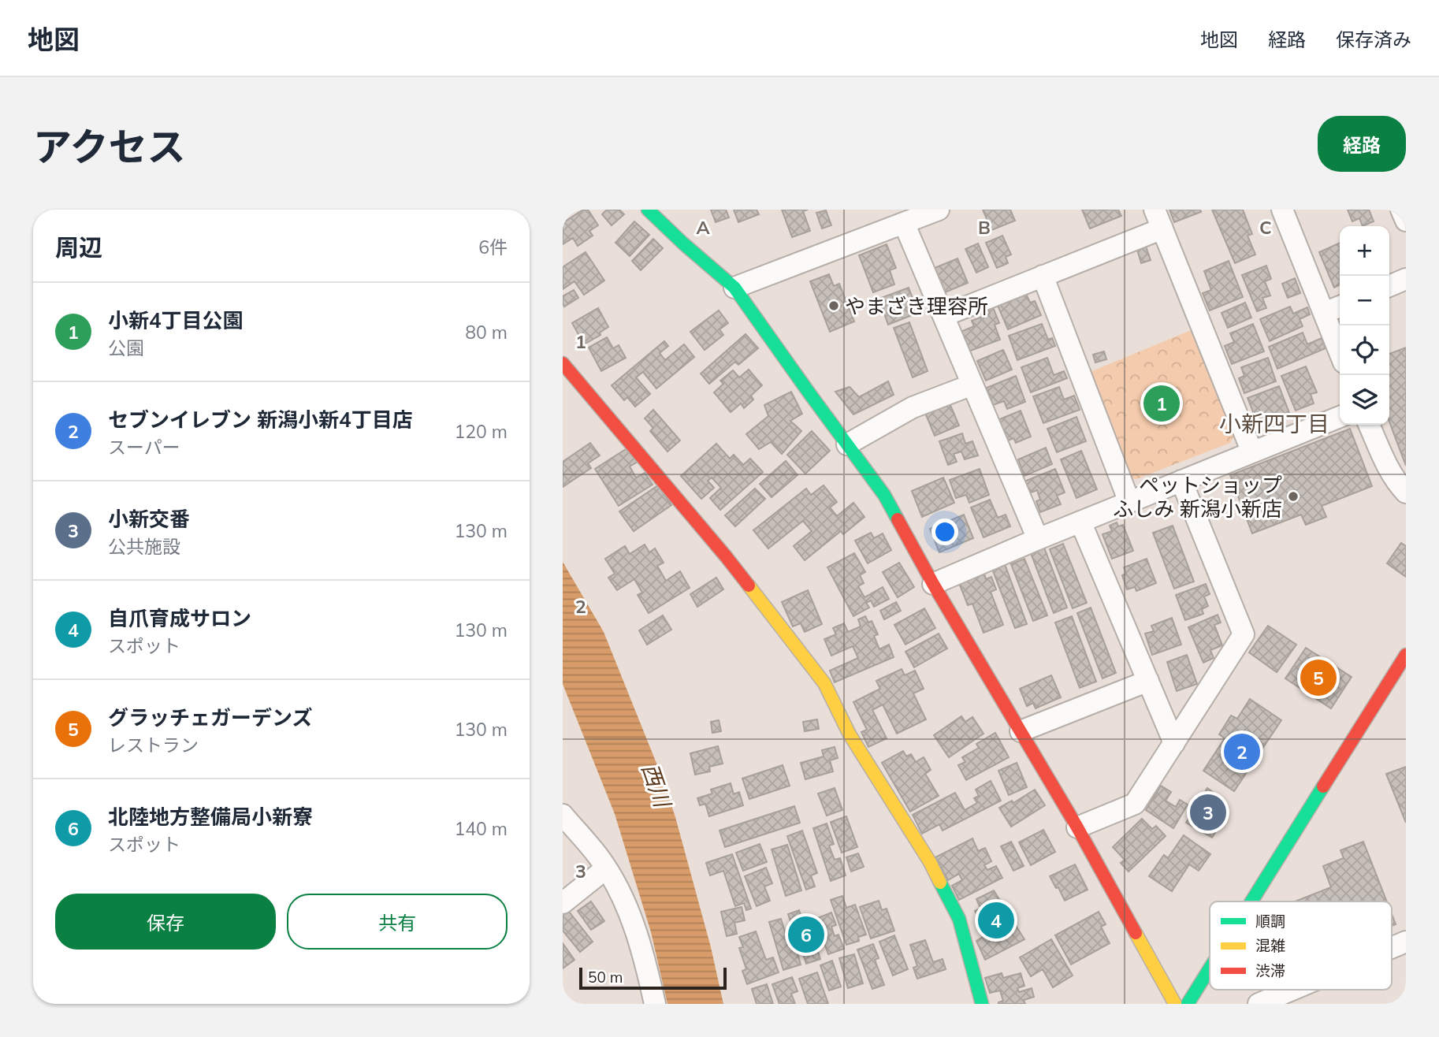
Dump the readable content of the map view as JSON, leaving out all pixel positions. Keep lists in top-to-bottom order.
{
  "districts": ["小新四丁目"],
  "water": ["西川"],
  "places": ["やまざき理容所", "ペットショップ ふしみ 新潟小新店"],
  "legend": ["順調", "混雑", "渋滞"],
  "scale_bar": "50 m",
  "page": {
    "header": "地図",
    "nav": ["地図", "経路", "保存済み"],
    "title": "アクセス",
    "buttons": [
      "経路",
      ["保存", "共有"]
    ],
    "heading": ["周辺", "6件"],
    "map_buttons": ["+", "−"],
    "list": [
      {
        "mark": "1",
        "name": "小新4丁目公園",
        "note": "公園",
        "value": "80 m"
      },
      {
        "mark": "2",
        "name": "セブンイレブン 新潟小新4丁目店",
        "note": "スーパー",
        "value": "120 m"
      },
      {
        "mark": "3",
        "name": "小新交番",
        "note": "公共施設",
        "value": "130 m"
      },
      {
        "mark": "4",
        "name": "自爪育成サロン",
        "note": "スポット",
        "value": "130 m"
      },
      {
        "mark": "5",
        "name": "グラッチェガーデンズ",
        "note": "レストラン",
        "value": "130 m"
      },
      {
        "mark": "6",
        "name": "北陸地方整備局小新寮",
        "note": "スポット",
        "value": "140 m"
      }
    ],
    "pins": [
      "1",
      "5",
      "2",
      "3",
      "4",
      "6"
    ],
    "scale": "50 m"
  },
  "grid": {
    "columns": ["A", "B", "C"],
    "rows": ["1", "2", "3"]
  }
}
